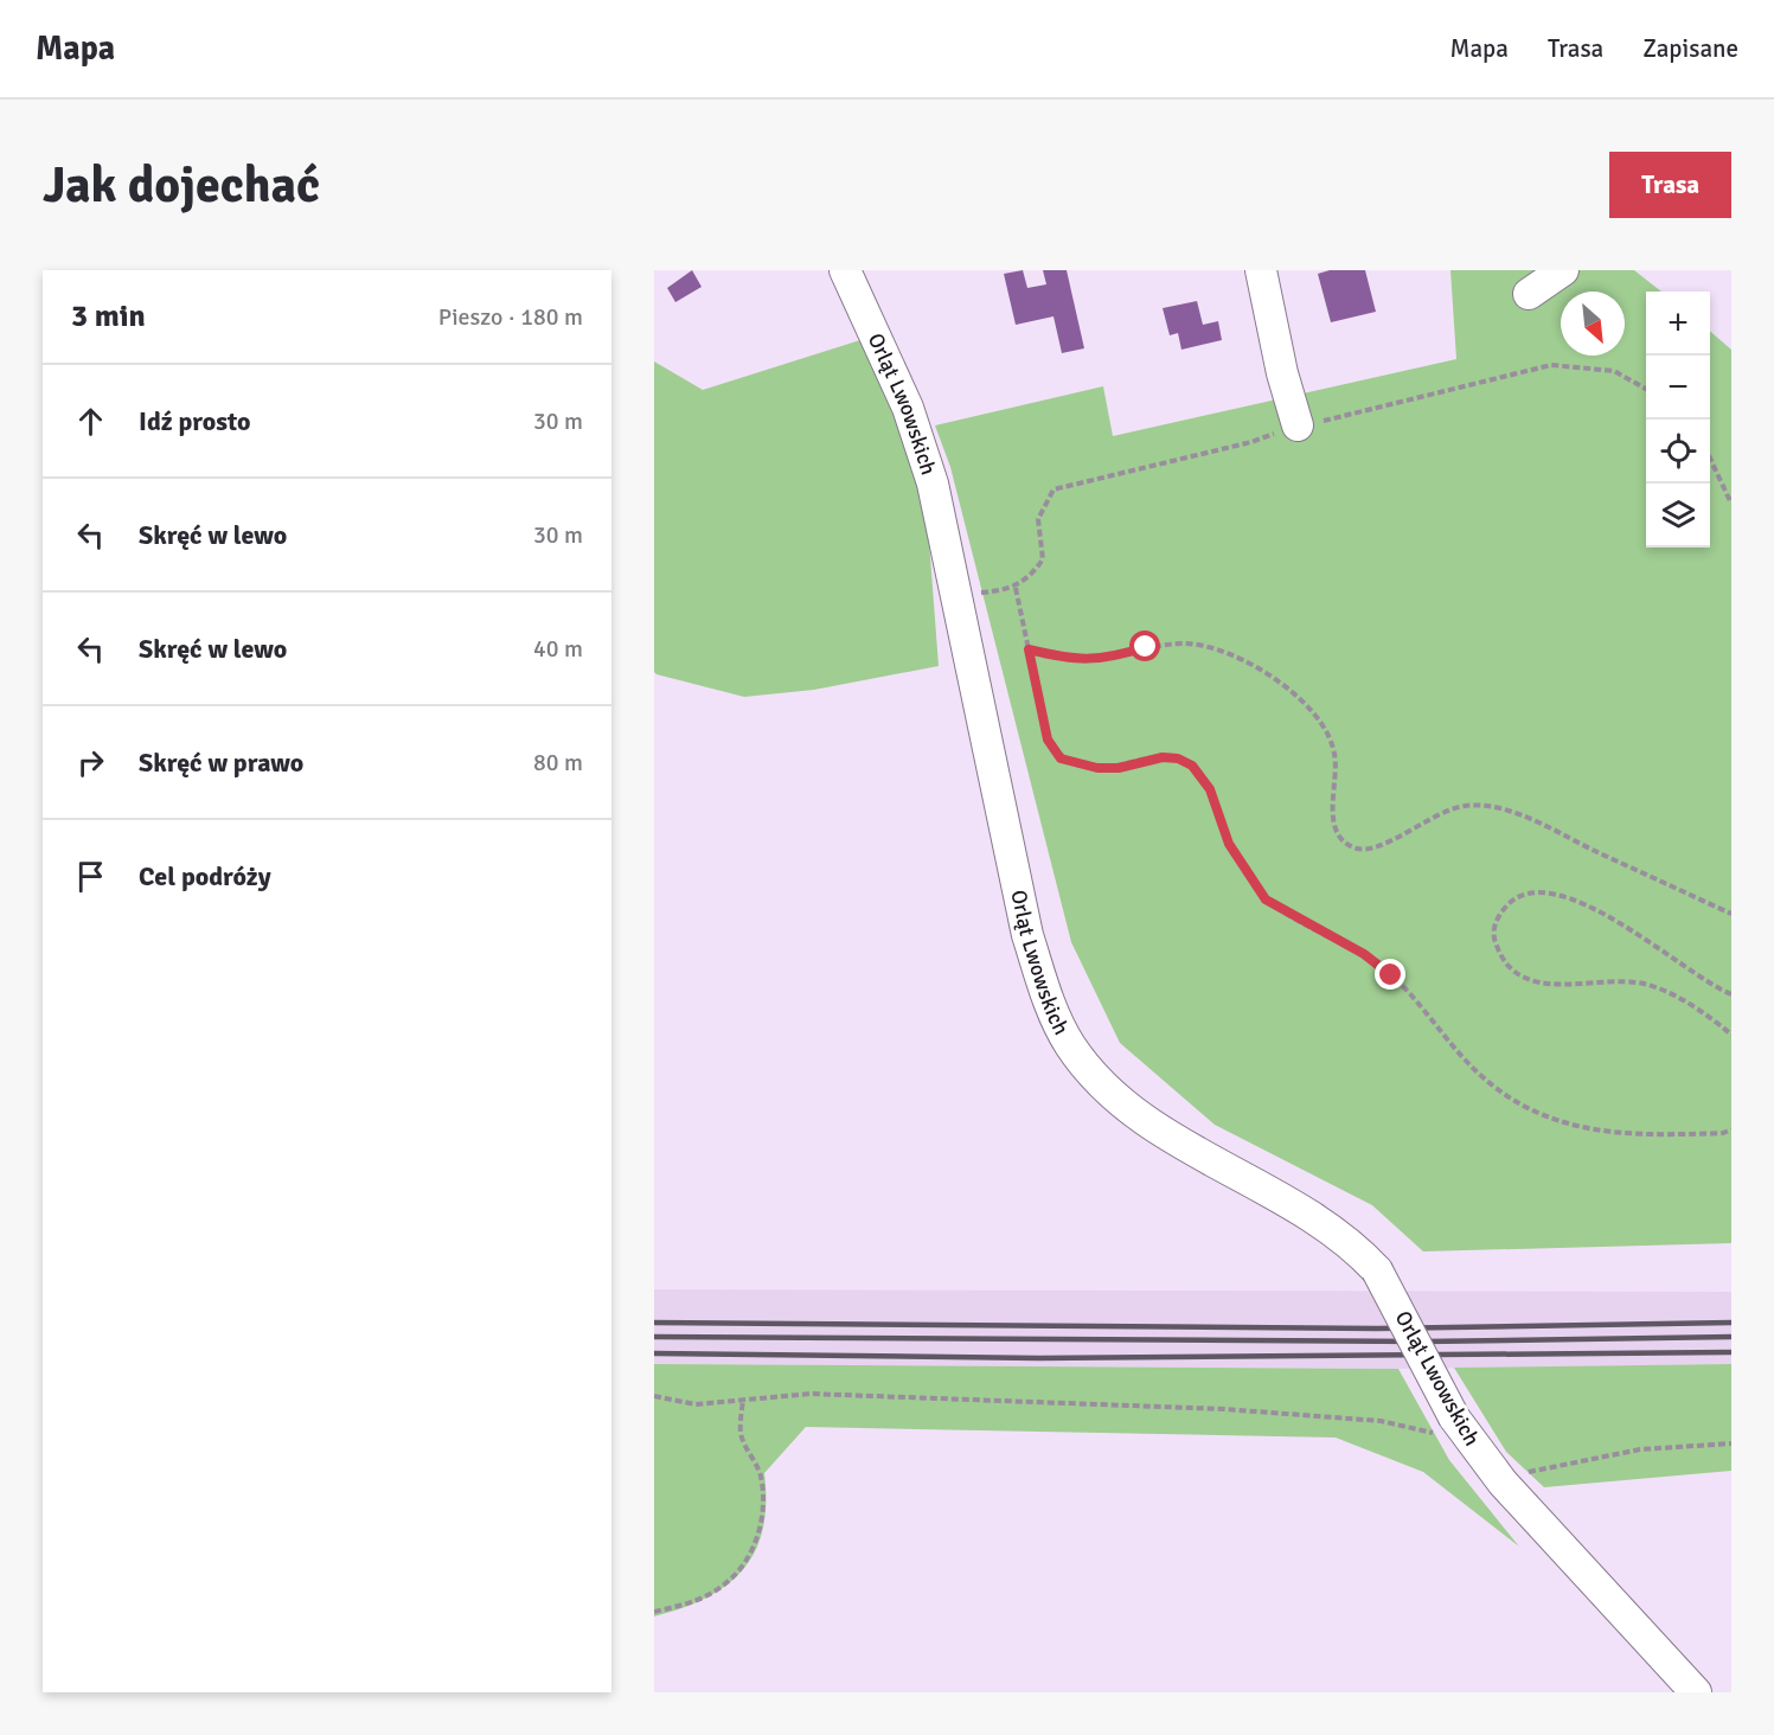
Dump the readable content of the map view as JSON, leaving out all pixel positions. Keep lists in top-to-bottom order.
{
  "streets": {
    "street": ["Orląt Lwowskich"]
  },
  "north": "bottom right",
  "page": {
    "header": "Mapa",
    "nav": ["Mapa", "Trasa", "Zapisane"],
    "buttons": "Trasa",
    "title": "Jak dojechać",
    "heading": ["3 min", "Pieszo · 180 m"],
    "map_buttons": ["+", "−"],
    "list": [
      ["Idź prosto", "30 m"],
      ["Skręć w lewo", "30 m"],
      ["Skręć w lewo", "40 m"],
      ["Skręć w prawo", "80 m"],
      "Cel podróży"
    ]
  }
}
